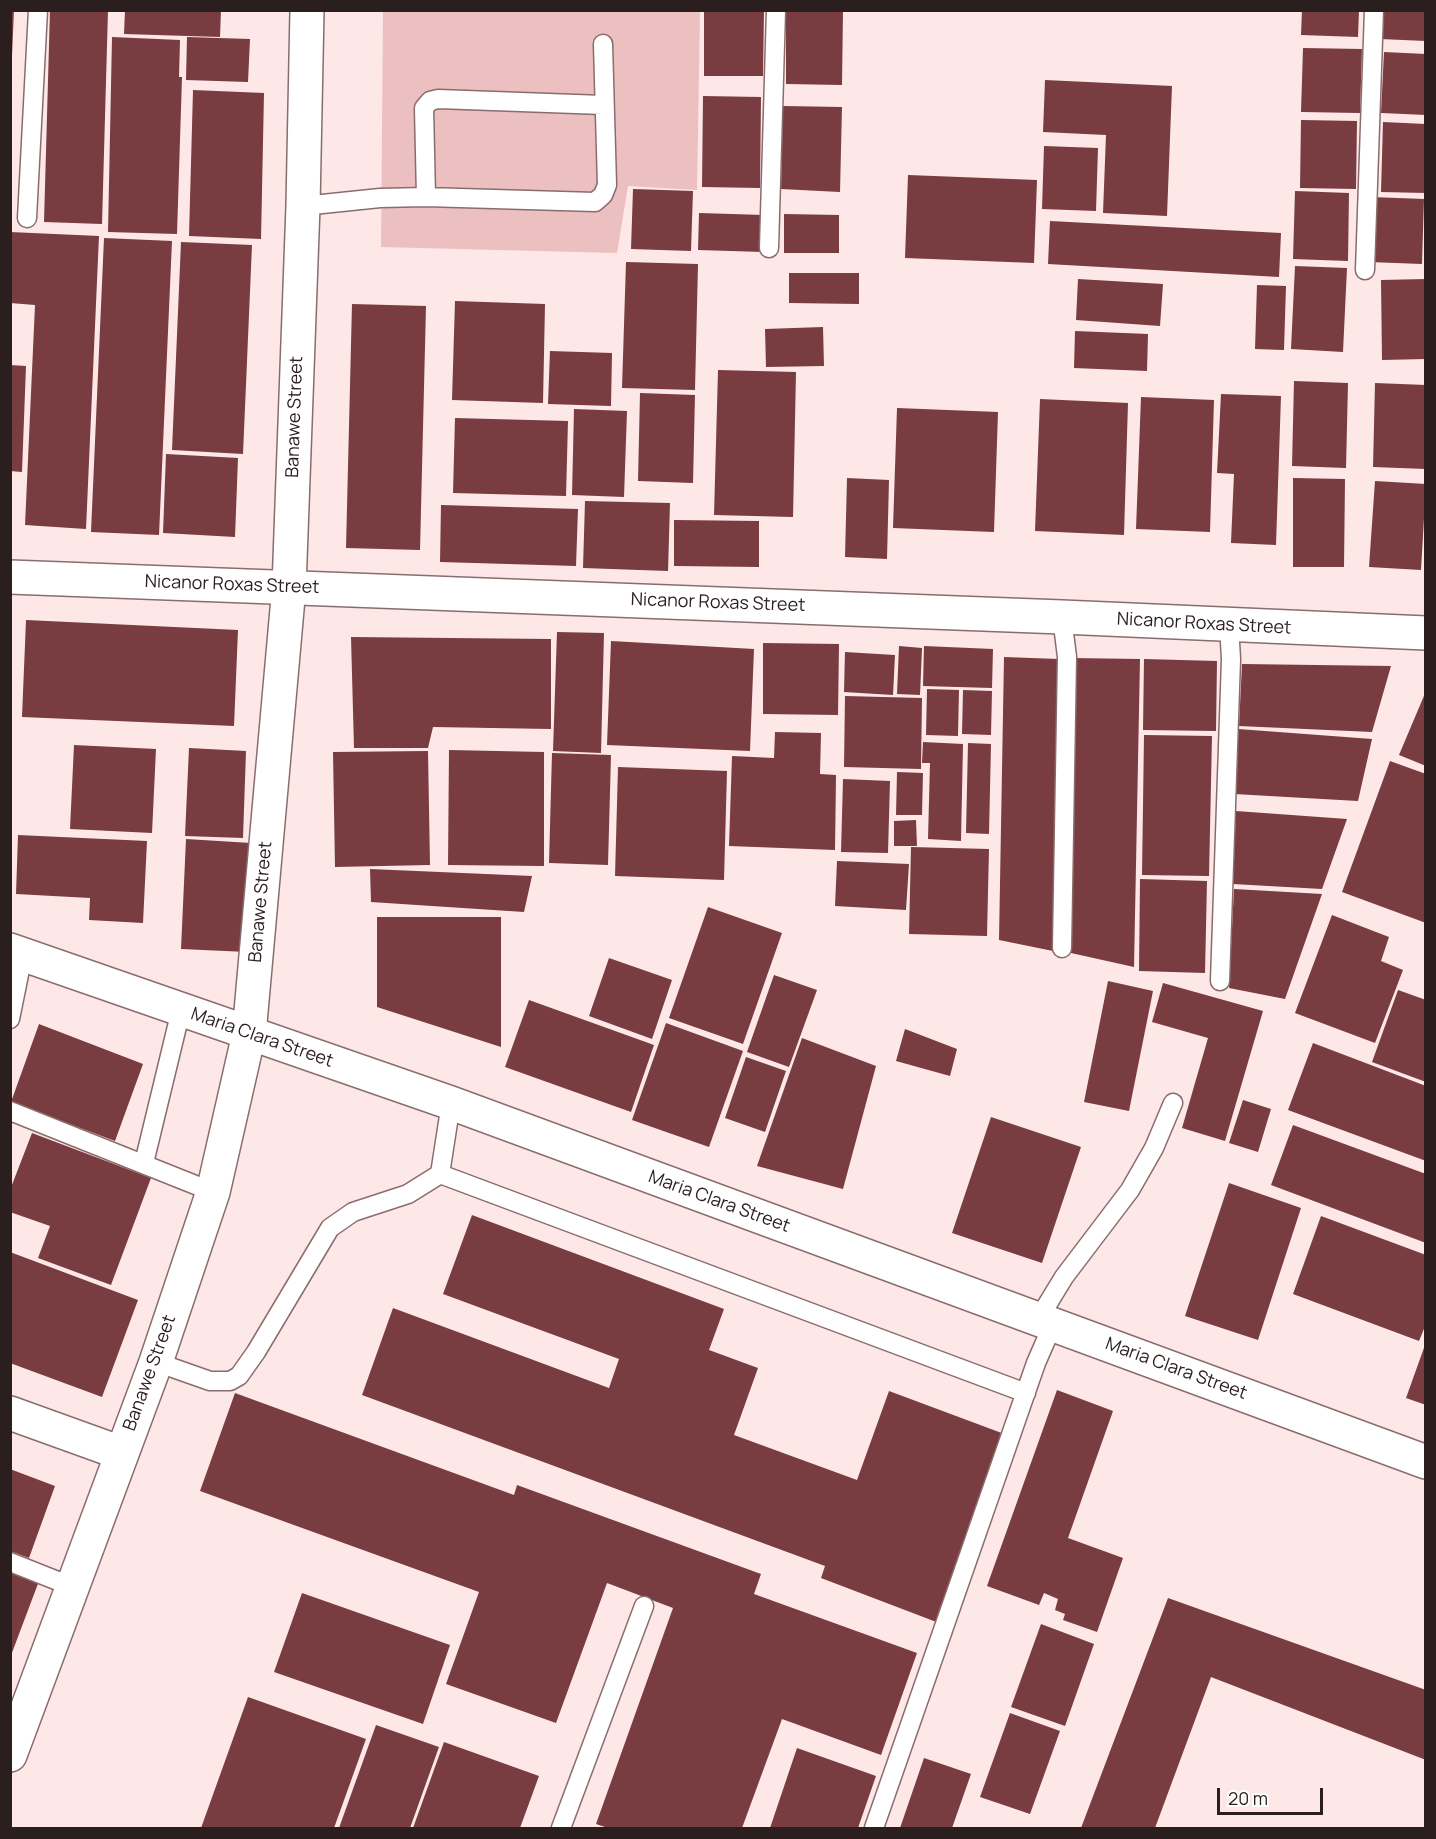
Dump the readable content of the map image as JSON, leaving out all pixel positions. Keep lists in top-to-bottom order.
{
  "streets": {
    "street": ["Banawe Street", "Nicanor Roxas Street", "Maria Clara Street"]
  },
  "crossings": [
    ["Banawe Street", "Nicanor Roxas Street"],
    ["Banawe Street", "Maria Clara Street"]
  ],
  "scale_bar": "20 m"
}
